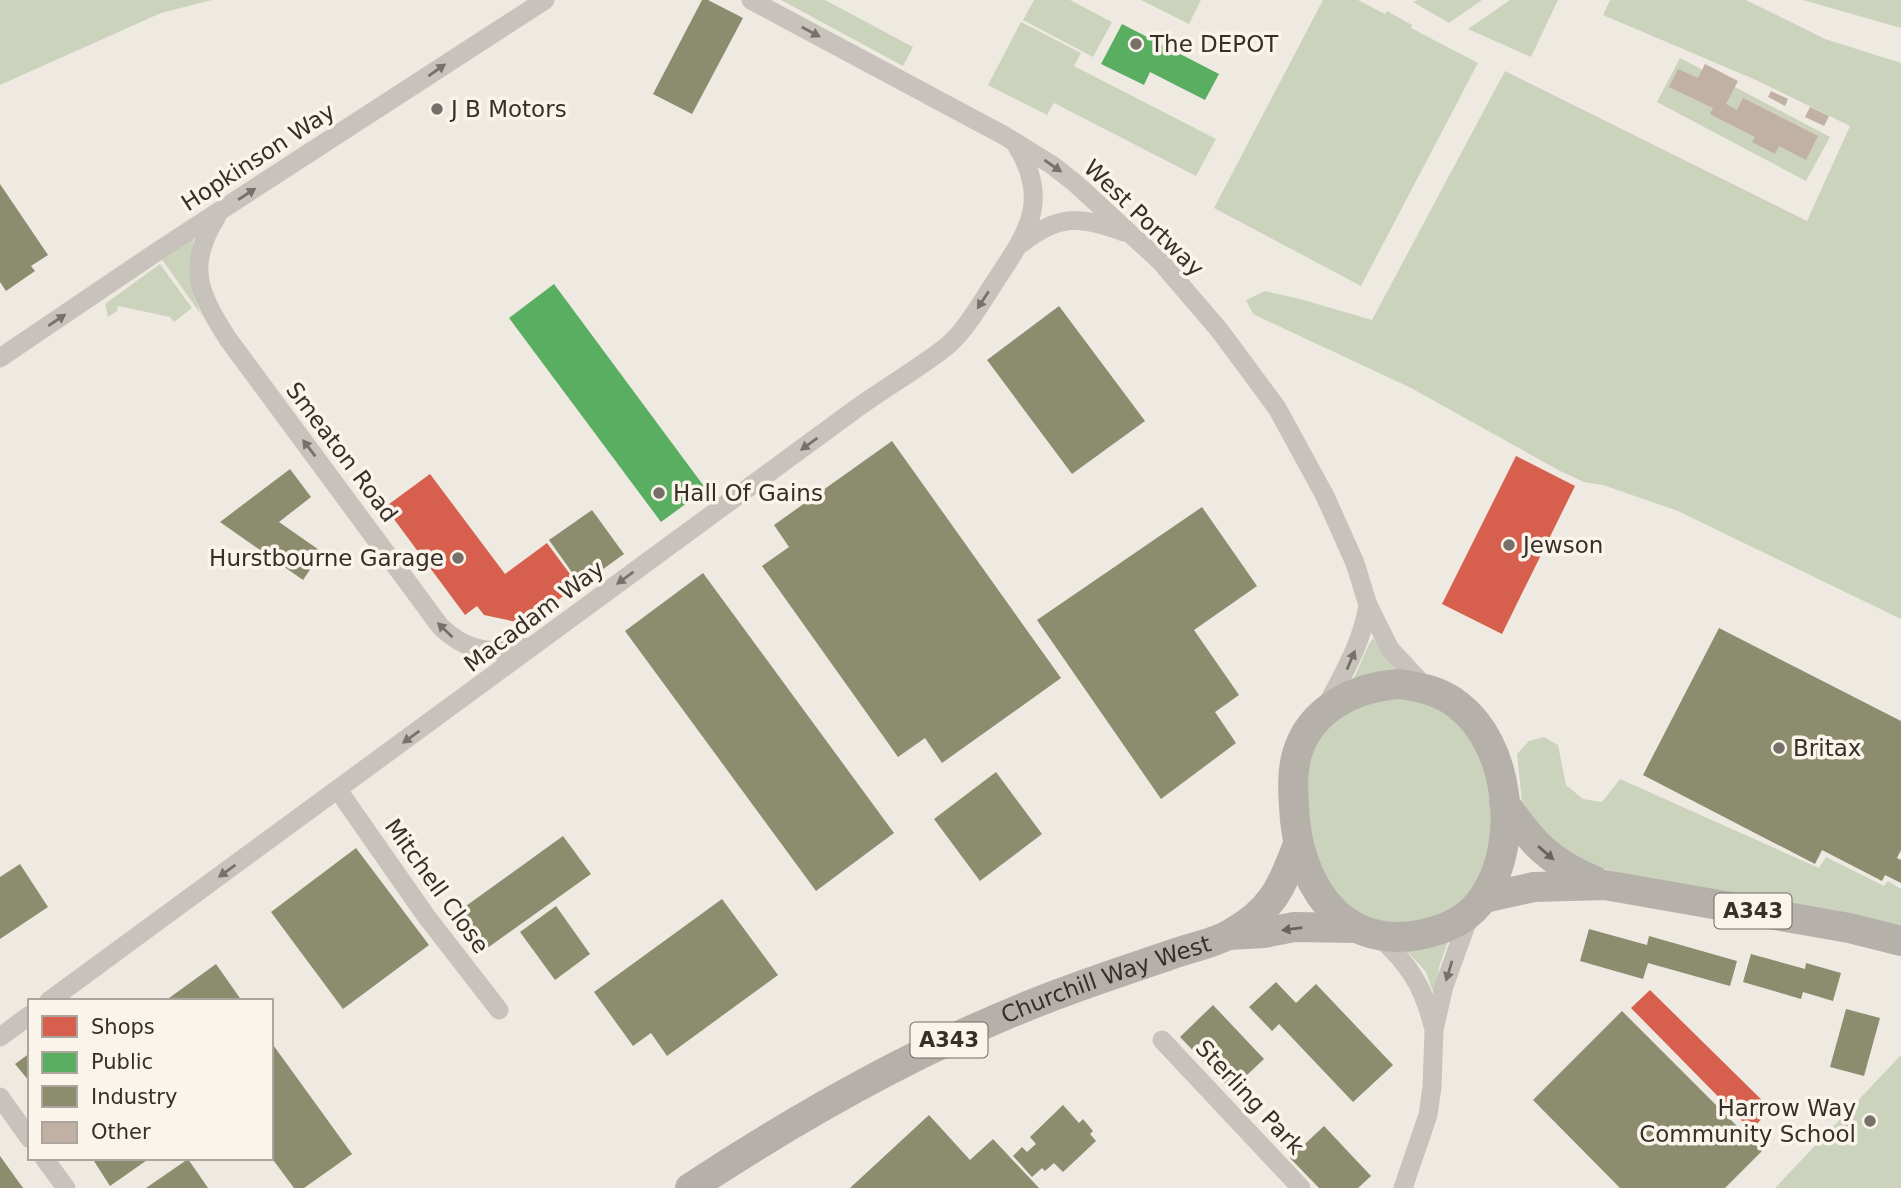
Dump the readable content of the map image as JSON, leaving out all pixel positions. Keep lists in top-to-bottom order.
{
  "streets": {
    "main road": ["A343", "Churchill Way West"],
    "street": [
      "Hopkinson Way",
      "West Portway",
      "Smeaton Road",
      "Macadam Way",
      "Mitchell Close",
      "Sterling Park"
    ]
  },
  "crossings": [
    ["Hopkinson Way", "Smeaton Road"],
    ["West Portway", "Churchill Way West"],
    ["Smeaton Road", "Macadam Way"],
    ["Macadam Way", "Mitchell Close"]
  ],
  "one_way": [
    "Hopkinson Way",
    "West Portway",
    "Smeaton Road",
    "Macadam Way"
  ],
  "places": [
    "The DEPOT",
    "J B Motors",
    "Hall Of Gains",
    "Jewson",
    "Hurstbourne Garage",
    "Britax",
    "Harrow Way Community School"
  ],
  "legend": [
    "Shops",
    "Public",
    "Industry",
    "Other"
  ]
}
